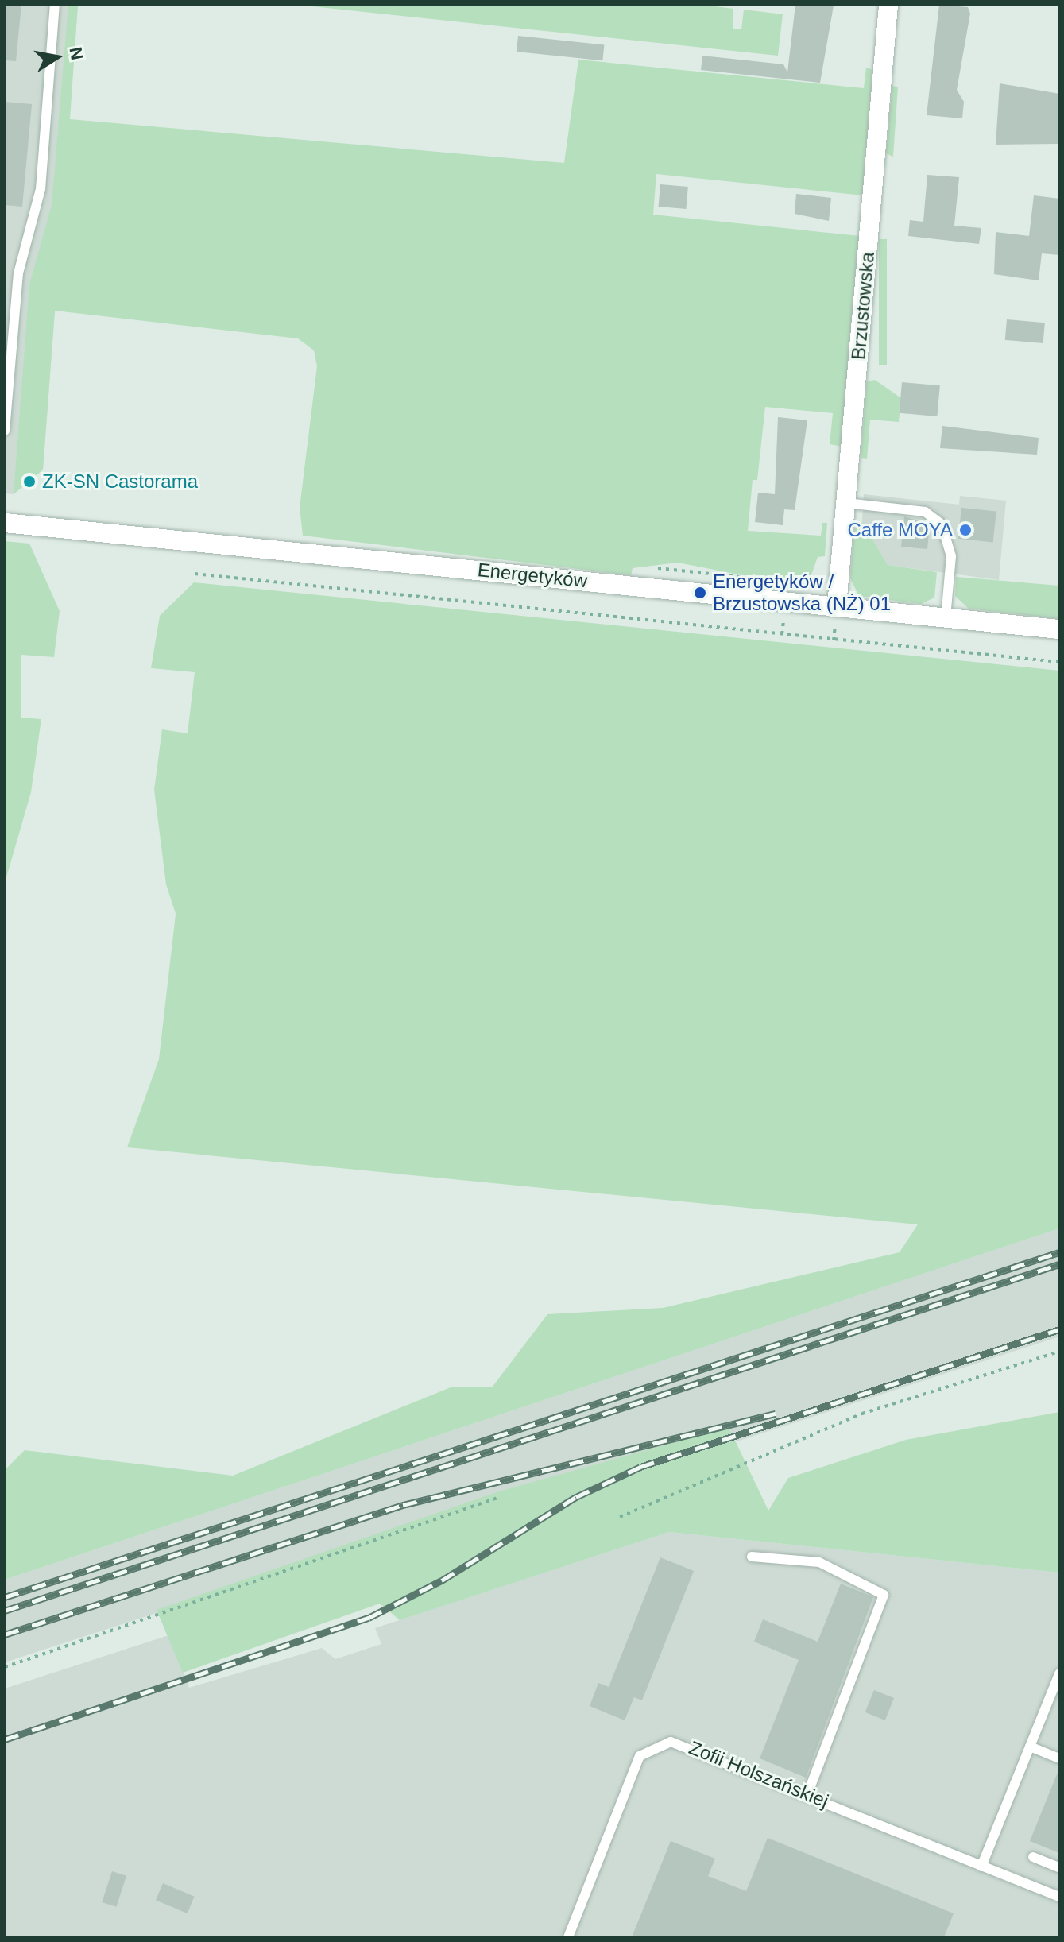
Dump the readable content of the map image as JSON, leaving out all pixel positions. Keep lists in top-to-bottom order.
{
  "streets": {
    "main road": ["Brzustowska", "Energetyków"],
    "lane": ["Zofii Holszańskiej"]
  },
  "crossings": [
    ["Brzustowska", "Energetyków"]
  ],
  "places": ["ZK-SN Castorama", "Caffe MOYA", "Energetyków / Brzustowska (NŻ) 01"],
  "north": "right"
}
